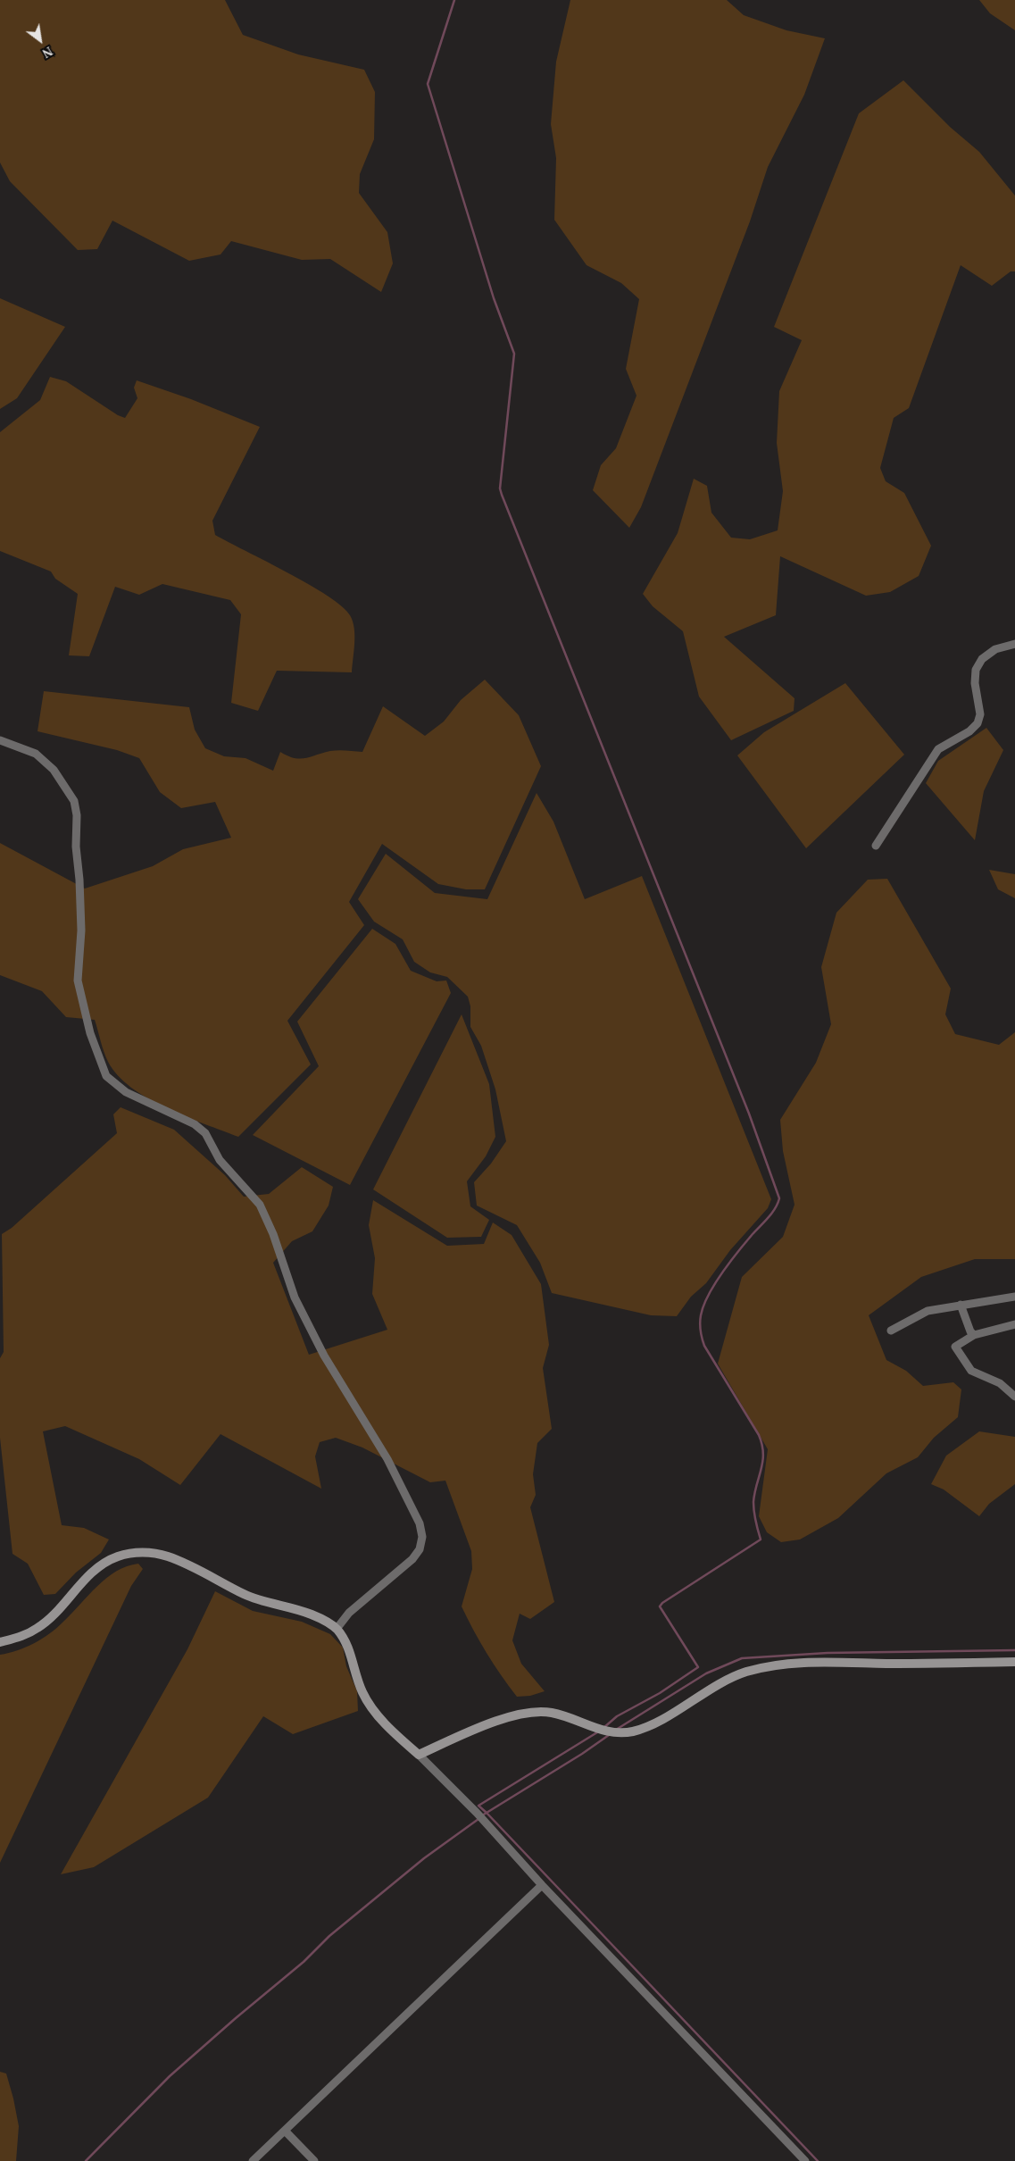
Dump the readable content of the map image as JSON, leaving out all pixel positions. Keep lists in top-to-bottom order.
{
  "north": "bottom right"
}
